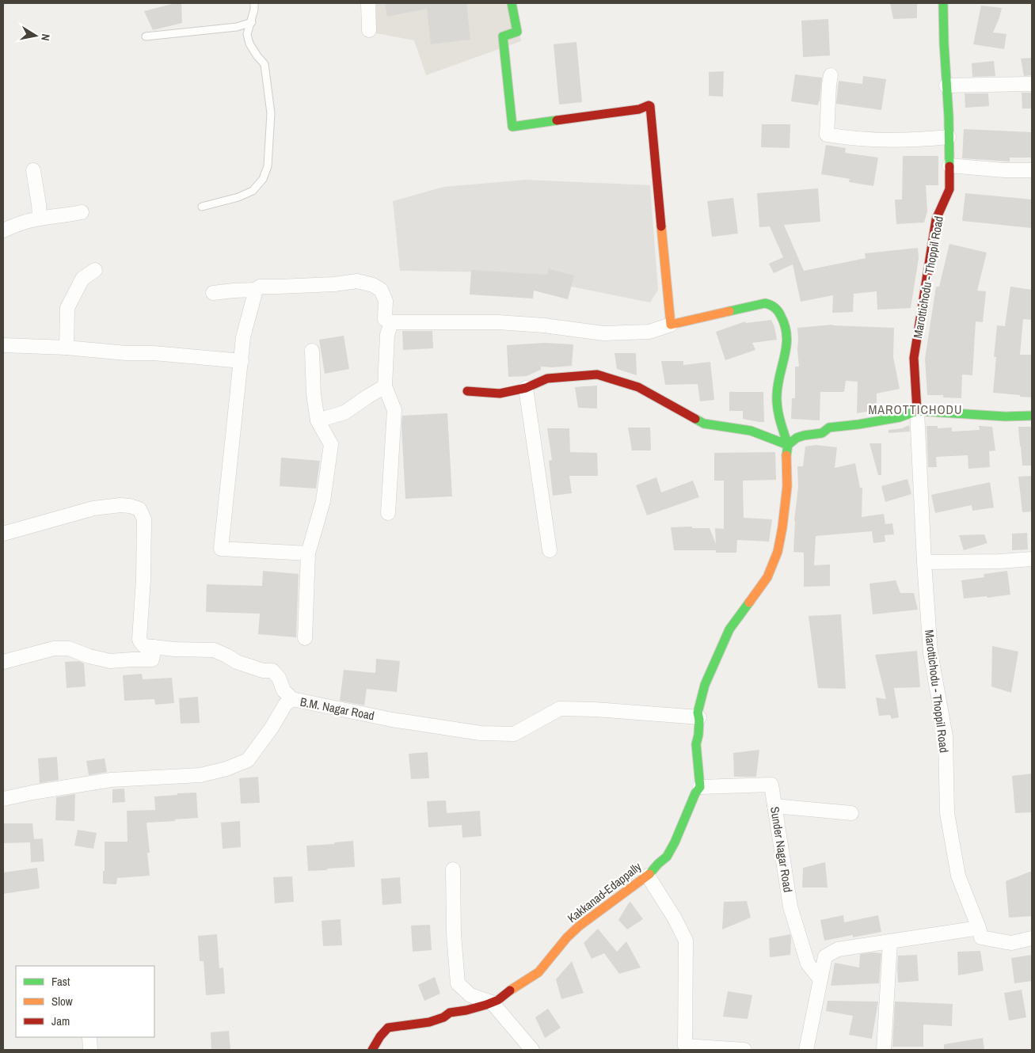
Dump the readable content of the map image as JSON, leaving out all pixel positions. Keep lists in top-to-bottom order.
{
  "streets": {
    "street": [
      "Marottichodu - Thoppil Road",
      "B.M. Nagar Road",
      "Sunder Nagar Road",
      "Kakkanad-Edappally"
    ]
  },
  "crossings": [
    ["Sunder Nagar Road", "Kakkanad-Edappally"]
  ],
  "districts": ["MAROTTICHODU"],
  "legend": ["Fast", "Slow", "Jam"],
  "north": "right"
}
